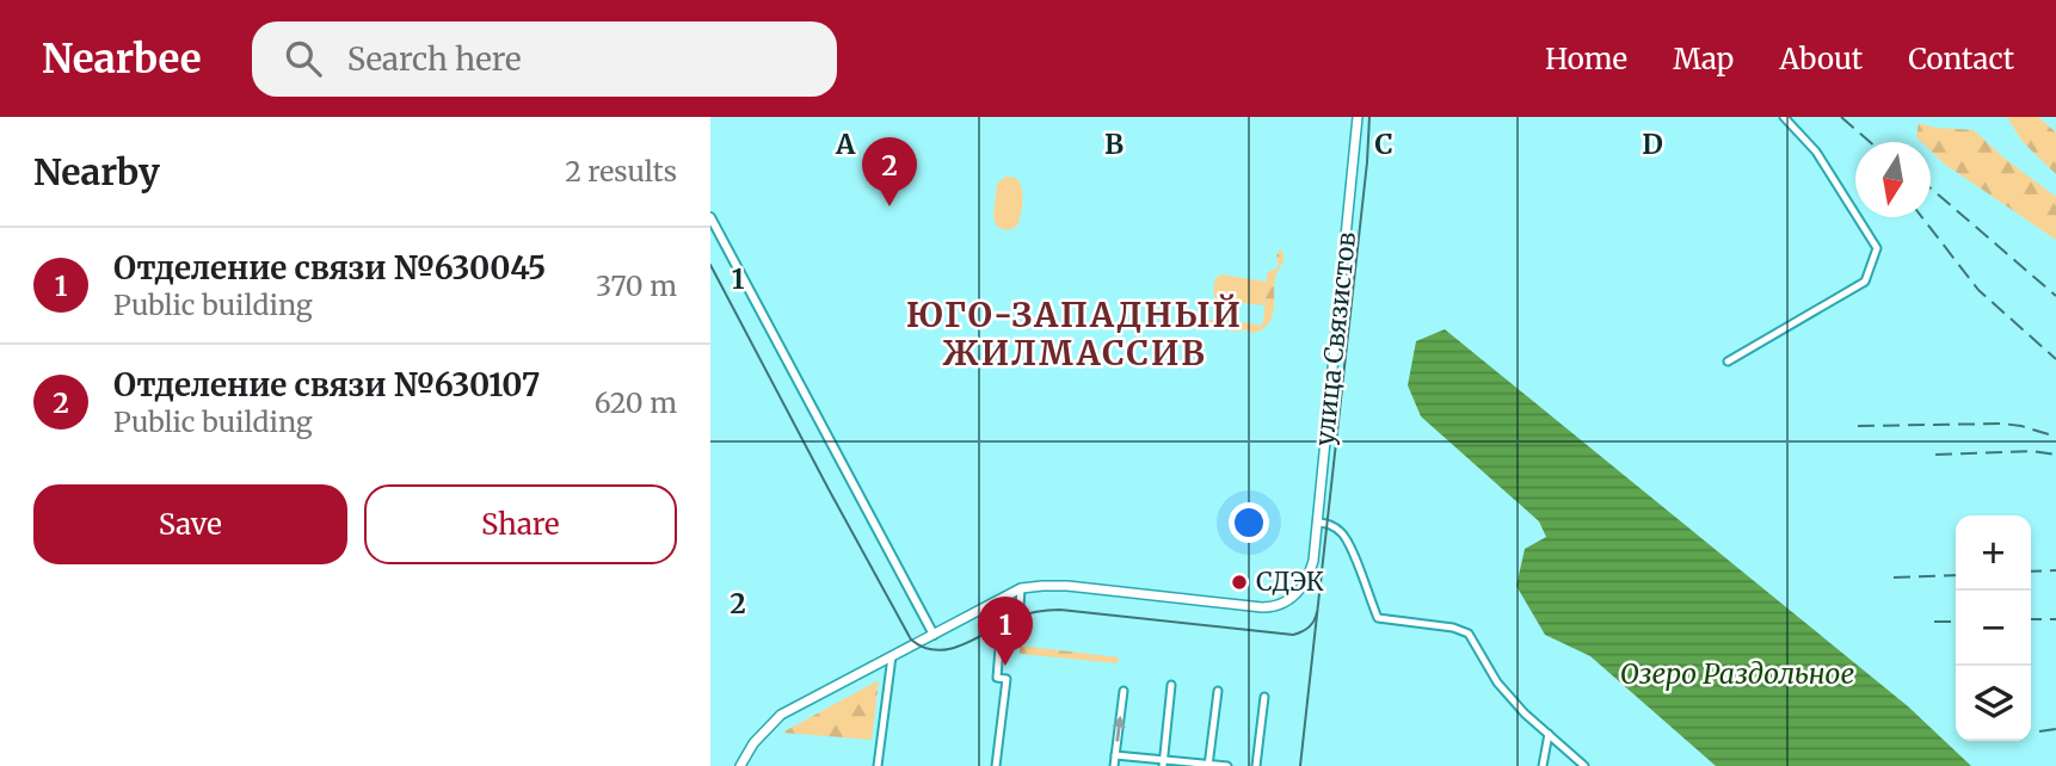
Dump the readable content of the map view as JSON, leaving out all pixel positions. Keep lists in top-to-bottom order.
{
  "streets": {
    "main road": ["улица Связистов"]
  },
  "districts": ["ЮГО-ЗАПАДНЫЙ ЖИЛМАССИВ"],
  "water": ["Озеро Раздольное"],
  "places": ["СДЭК"],
  "north": "bottom",
  "page": {
    "header": "Nearbee",
    "search": "Search here",
    "nav": [
      "Home",
      "Map",
      "About",
      "Contact"
    ],
    "heading": ["Nearby", "2 results"],
    "pins": ["2", "1"],
    "list": [
      {
        "mark": "1",
        "name": "Отделение связи №630045",
        "note": "Public building",
        "value": "370 m"
      },
      {
        "mark": "2",
        "name": "Отделение связи №630107",
        "note": "Public building",
        "value": "620 m"
      }
    ],
    "buttons": ["Save", "Share"],
    "map_buttons": ["+", "−"]
  },
  "grid": {
    "columns": [
      "A",
      "B",
      "C",
      "D"
    ],
    "rows": ["1", "2"]
  }
}
